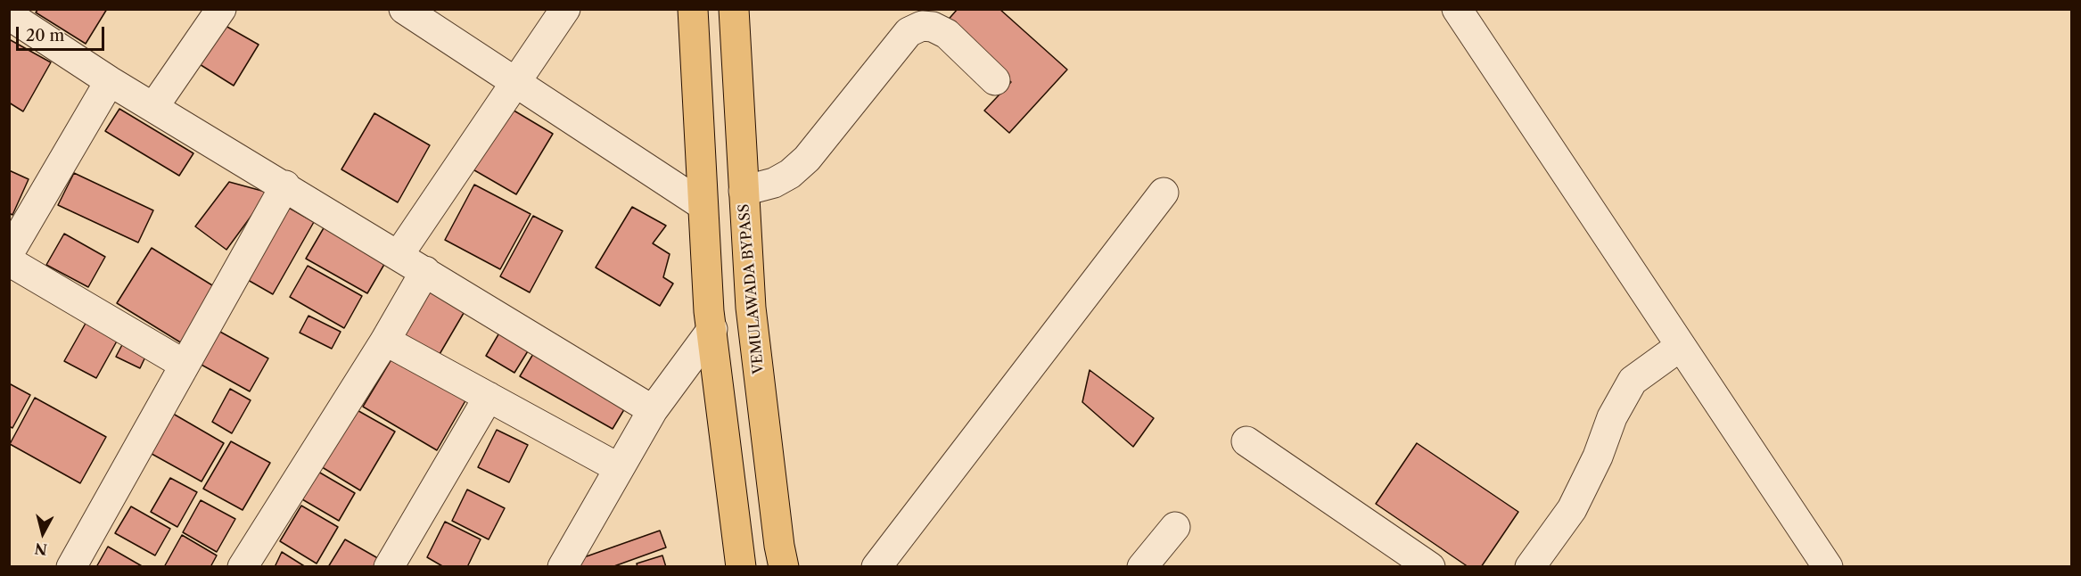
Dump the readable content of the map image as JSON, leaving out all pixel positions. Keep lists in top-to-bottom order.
{
  "streets": {
    "main road": ["VEMULAWADA BYPASS"]
  },
  "scale_bar": "20 m",
  "north": "bottom"
}
